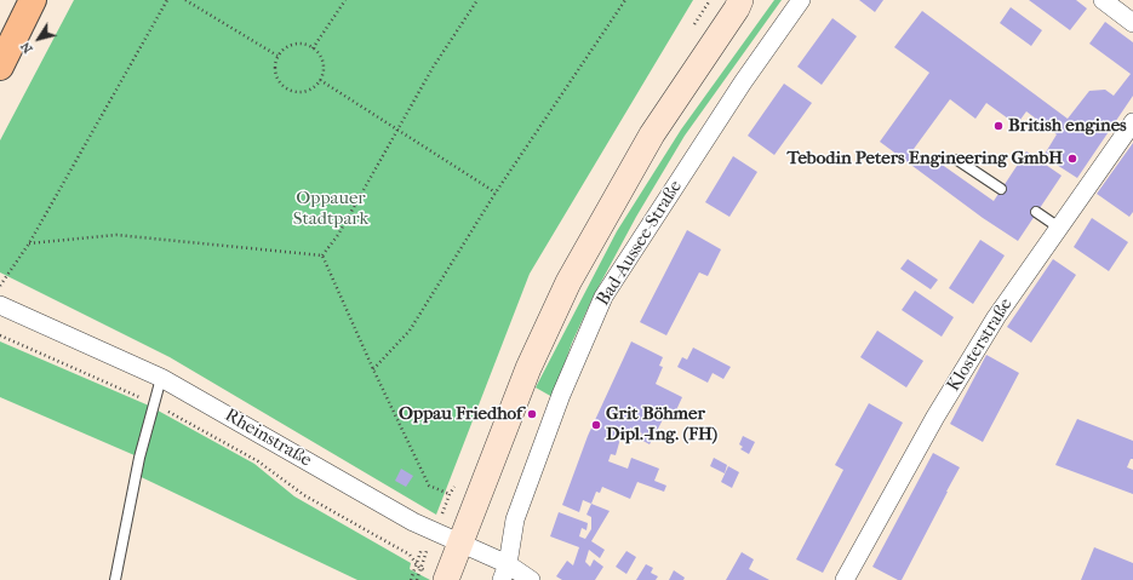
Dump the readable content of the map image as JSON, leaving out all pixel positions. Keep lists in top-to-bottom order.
{
  "streets": {
    "street": ["Bad-Aussee-Straße", "Klosterstraße", "Rheinstraße"]
  },
  "crossings": [
    ["Bad-Aussee-Straße", "Rheinstraße"]
  ],
  "parks": ["Oppauer Stadtpark"],
  "places": [
    "British engines",
    "Tebodin Peters Engineering GmbH",
    "Oppau Friedhof",
    "Grit Böhmer Dipl.-Ing. (FH)"
  ],
  "north": "bottom left"
}
